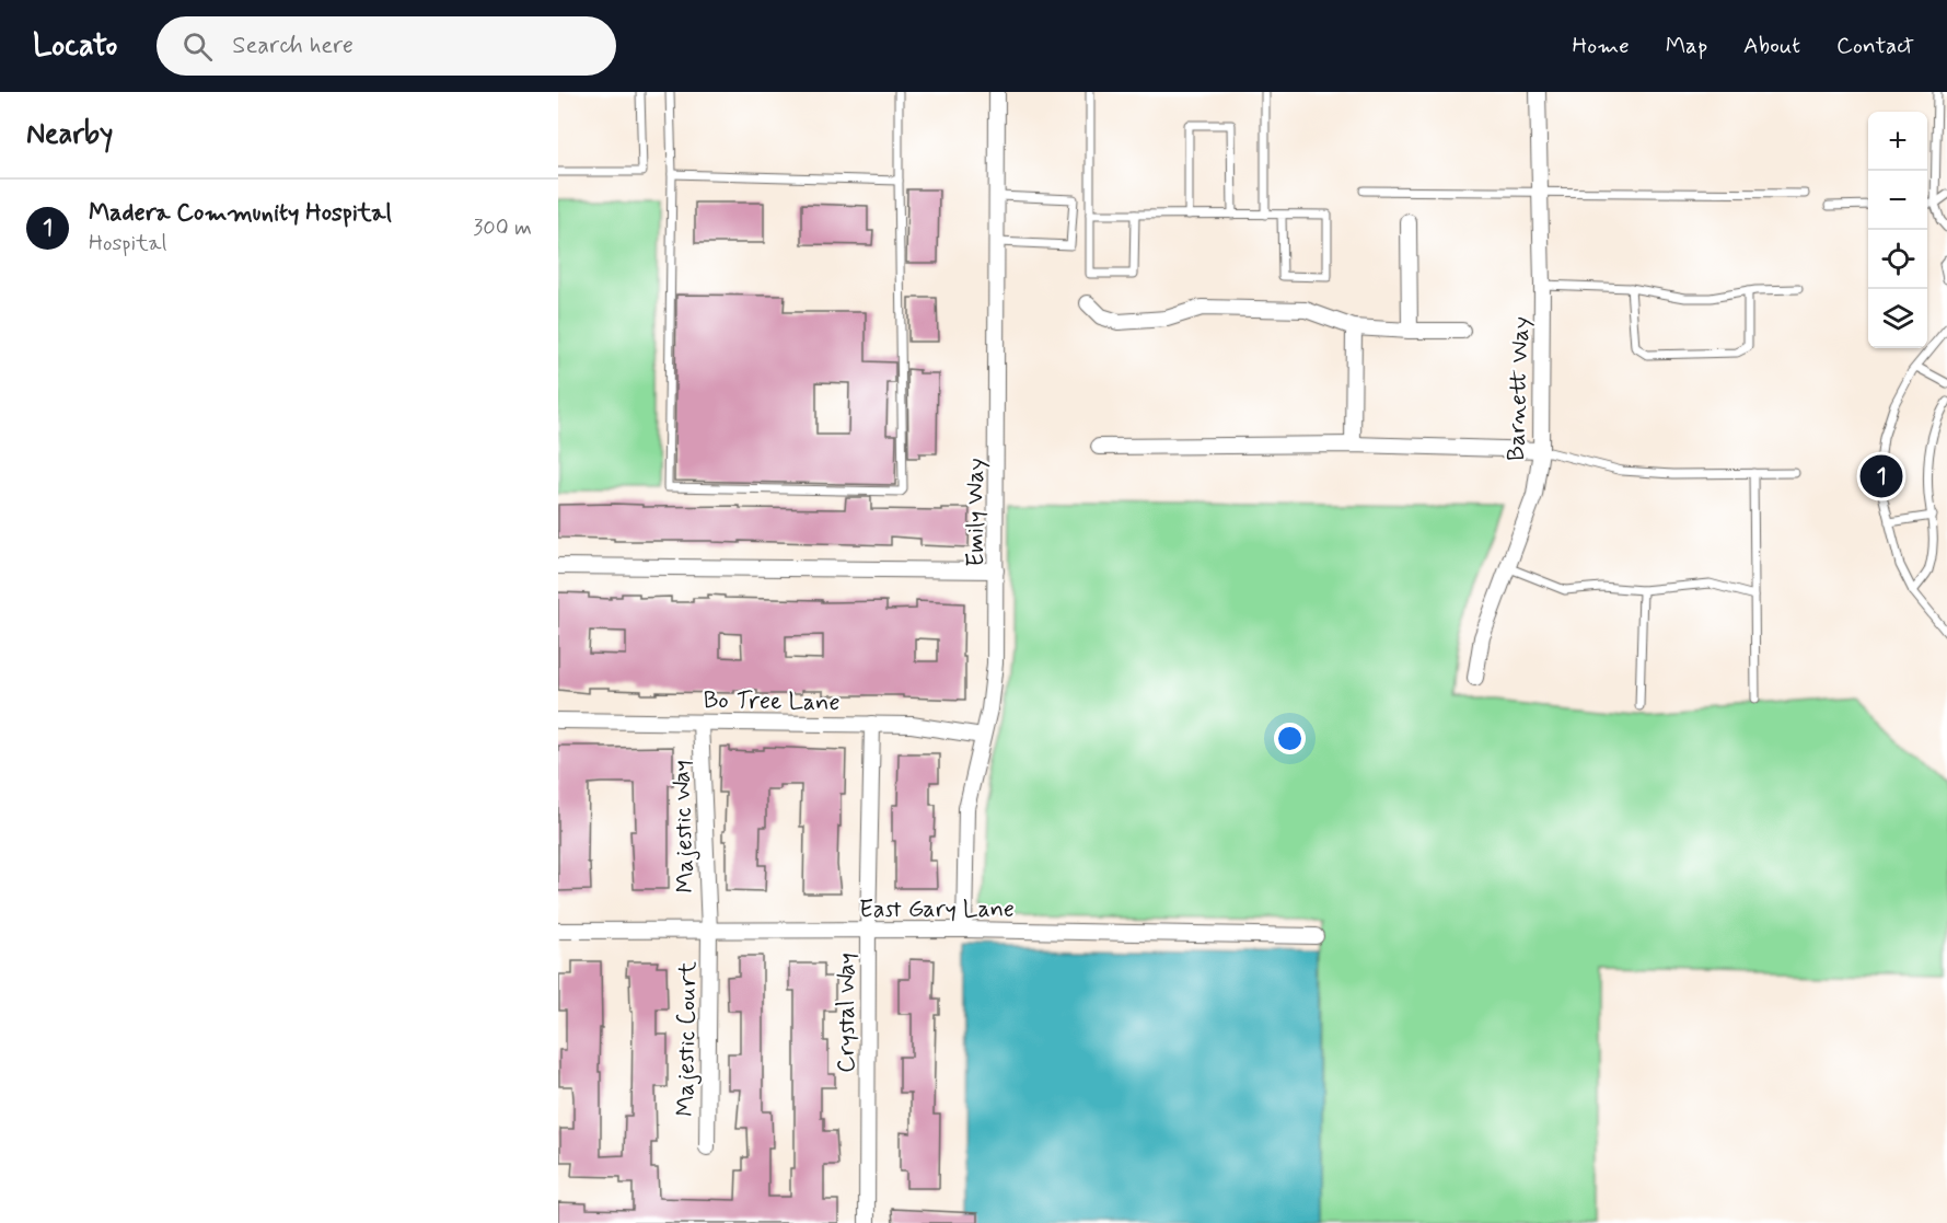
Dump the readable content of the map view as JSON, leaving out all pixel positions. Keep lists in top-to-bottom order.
{
  "streets": {
    "street": [
      "Barnett Way",
      "Emily Way",
      "Bo Tree Lane",
      "Majestic Way",
      "East Gary Lane",
      "Crystal Way",
      "Majestic Court"
    ]
  },
  "crossings": [
    ["Emily Way", "Bo Tree Lane"],
    ["Emily Way", "East Gary Lane"],
    ["Bo Tree Lane", "Majestic Way"],
    ["Bo Tree Lane", "Crystal Way"],
    ["Majestic Way", "East Gary Lane"],
    ["Majestic Way", "Majestic Court"],
    ["East Gary Lane", "Crystal Way"],
    ["East Gary Lane", "Majestic Court"]
  ],
  "page": {
    "header": "Locato",
    "search": "Search here",
    "nav": [
      "Home",
      "Map",
      "About",
      "Contact"
    ],
    "heading": "Nearby",
    "map_buttons": ["+", "−"],
    "list": [
      {
        "mark": "1",
        "name": "Madera Community Hospital",
        "note": "Hospital",
        "value": "300 m"
      }
    ],
    "pins": "1"
  }
}
